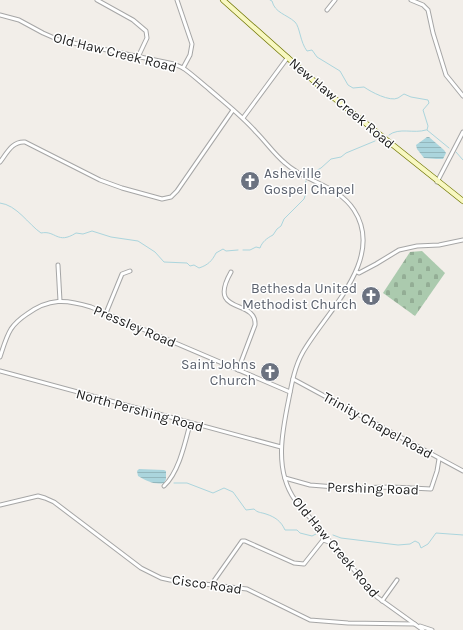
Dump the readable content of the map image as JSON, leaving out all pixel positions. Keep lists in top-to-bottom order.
{
  "streets": {
    "street": [
      "Old Haw Creek Road",
      "New Haw Creek Road",
      "Pressley Road",
      "North Pershing Road",
      "Trinity Chapel Road",
      "Pershing Road",
      "Cisco Road"
    ]
  },
  "crossings": [
    ["Old Haw Creek Road", "Pressley Road"],
    ["Old Haw Creek Road", "North Pershing Road"],
    ["Old Haw Creek Road", "Trinity Chapel Road"],
    ["Old Haw Creek Road", "Pershing Road"],
    ["Old Haw Creek Road", "Cisco Road"],
    ["Trinity Chapel Road", "Pershing Road"]
  ],
  "places": {
    "church": ["Asheville Gospel Chapel", "Bethesda United Methodist Church", "Saint Johns Church"]
  }
}
